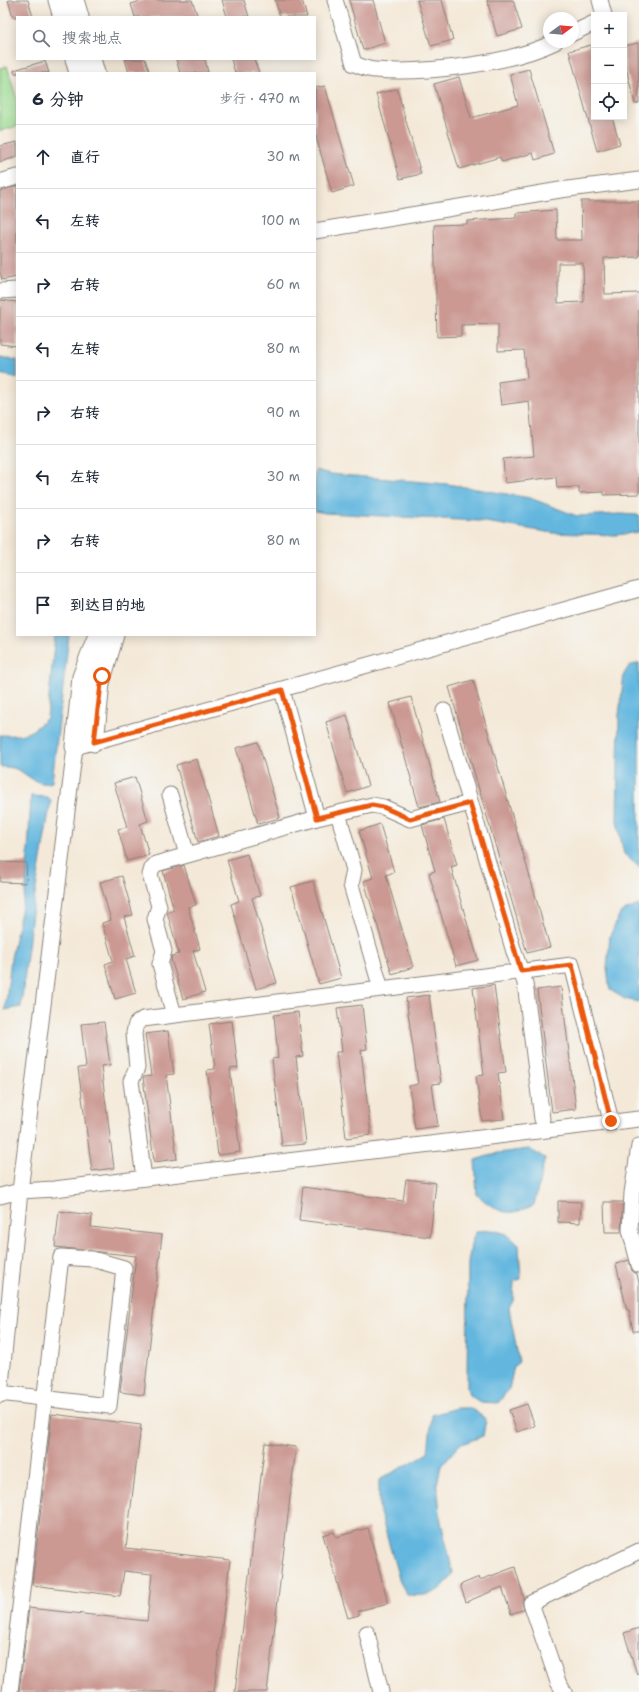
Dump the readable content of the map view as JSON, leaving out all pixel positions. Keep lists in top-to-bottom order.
{
  "north": "right",
  "page": {
    "map_buttons": ["+", "−"],
    "search": "搜索地点",
    "heading": ["6 分钟", "步行 · 470 m"],
    "list": [
      ["直行", "30 m"],
      ["左转", "100 m"],
      ["右转", "60 m"],
      ["左转", "80 m"],
      ["右转", "90 m"],
      ["左转", "30 m"],
      ["右转", "80 m"],
      "到达目的地"
    ]
  }
}
